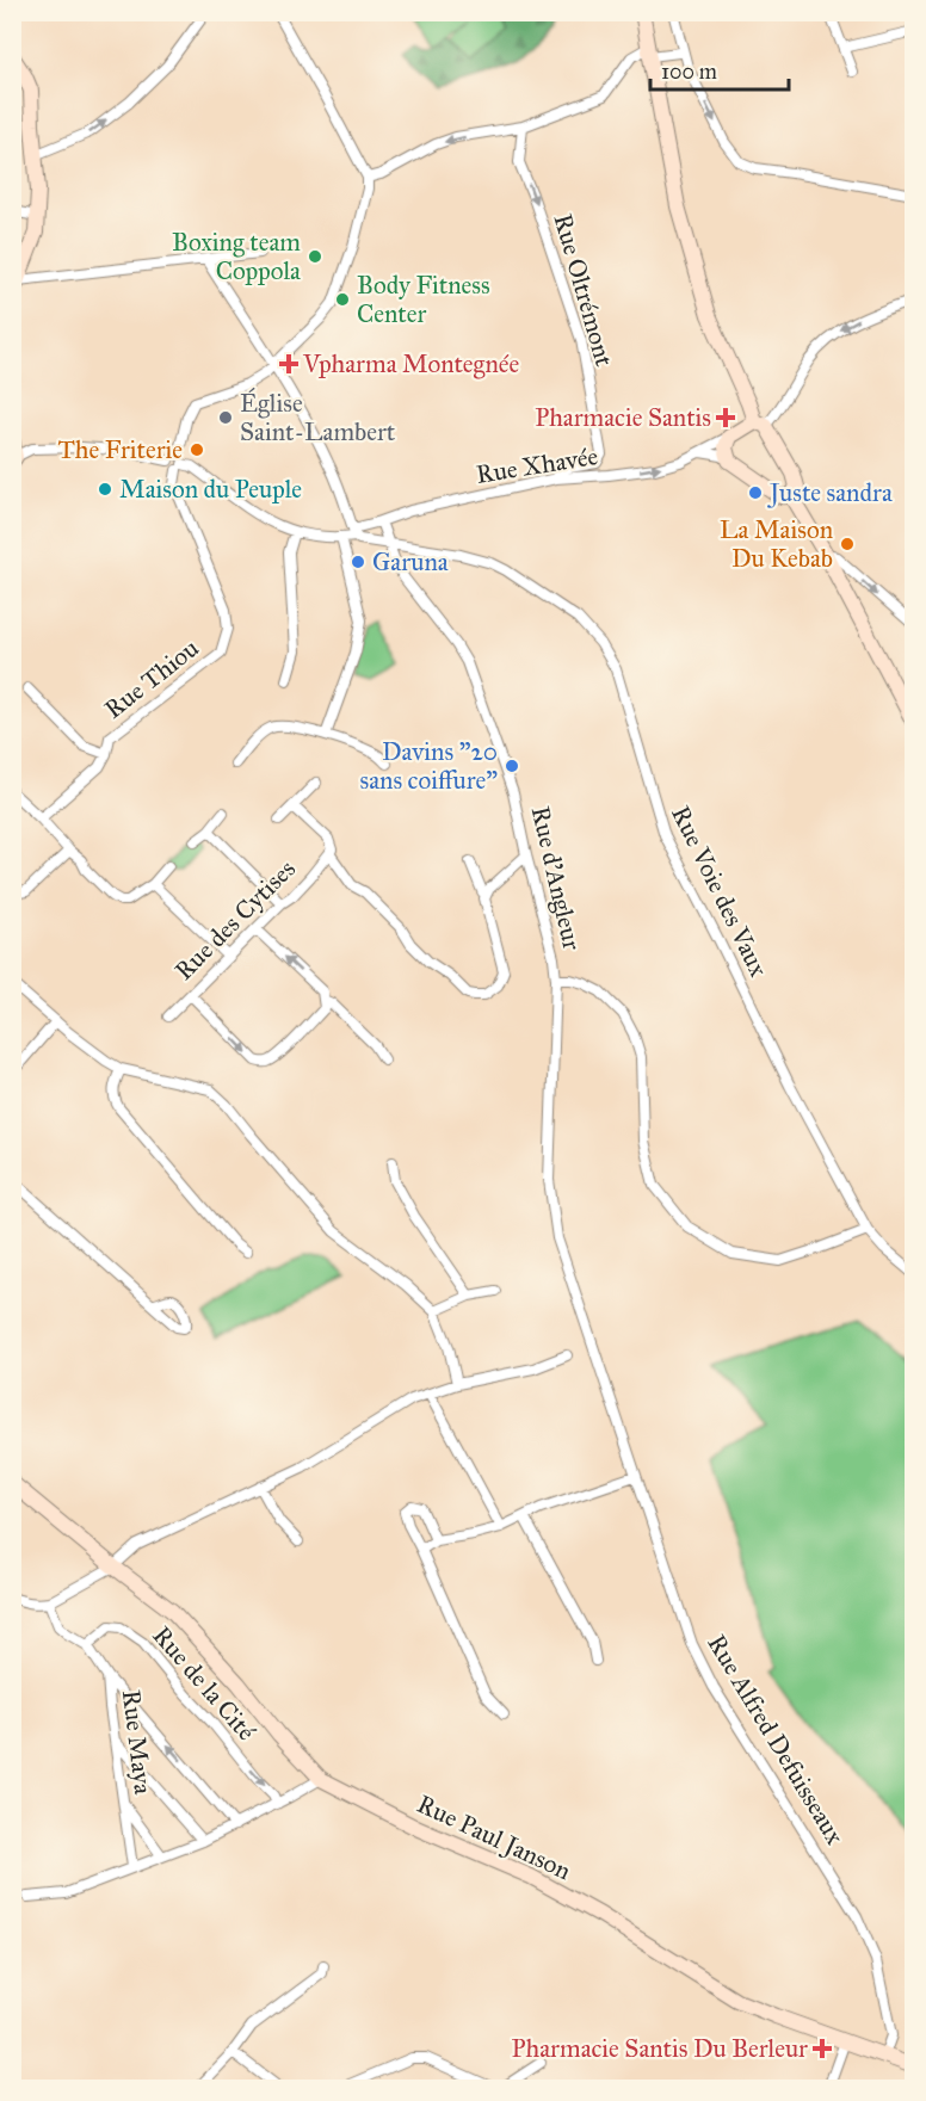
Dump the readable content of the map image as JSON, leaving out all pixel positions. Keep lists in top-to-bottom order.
{
  "streets": {
    "street": [
      "Rue Oltrémont",
      "Rue Xhavée",
      "Rue Thiou",
      "Rue d'Angleur",
      "Rue Voie des Vaux",
      "Rue des Cytises",
      "Rue de la Cité",
      "Rue Alfred Defuisseaux",
      "Rue Maya",
      "Rue Paul Janson"
    ]
  },
  "crossings": [
    ["Rue Oltrémont", "Rue Xhavée"],
    ["Rue Xhavée", "Rue d'Angleur"],
    ["Rue Xhavée", "Rue Voie des Vaux"],
    ["Rue d'Angleur", "Rue Voie des Vaux"],
    ["Rue d'Angleur", "Rue Alfred Defuisseaux"],
    ["Rue de la Cité", "Rue Maya"],
    ["Rue Alfred Defuisseaux", "Rue Paul Janson"]
  ],
  "one_way": ["Rue Oltrémont", "Rue Xhavée"],
  "places": {
    "other": [
      "Boxing team Coppola",
      "Body Fitness Center",
      "Église Saint-Lambert",
      "The Friterie",
      "Maison du Peuple",
      "Juste sandra",
      "La Maison Du Kebab",
      "Garuna",
      "Davins \"20 sans coiffure\""
    ],
    "health": ["Vpharma Montegnée", "Pharmacie Santis", "Pharmacie Santis Du Berleur"]
  },
  "scale_bar": "100 m"
}
